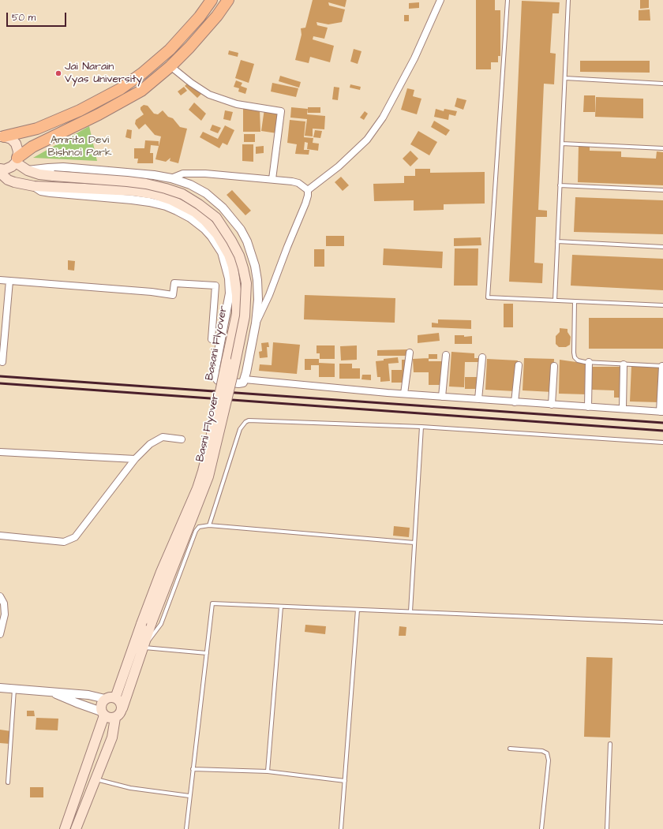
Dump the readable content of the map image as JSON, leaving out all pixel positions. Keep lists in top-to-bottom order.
{
  "streets": {
    "main road": ["Basani Flyover", "Basni Flyover"]
  },
  "parks": ["Amrita Devi Bishnoi Park"],
  "places": ["Jai Narain Vyas University"],
  "scale_bar": "50 m"
}
